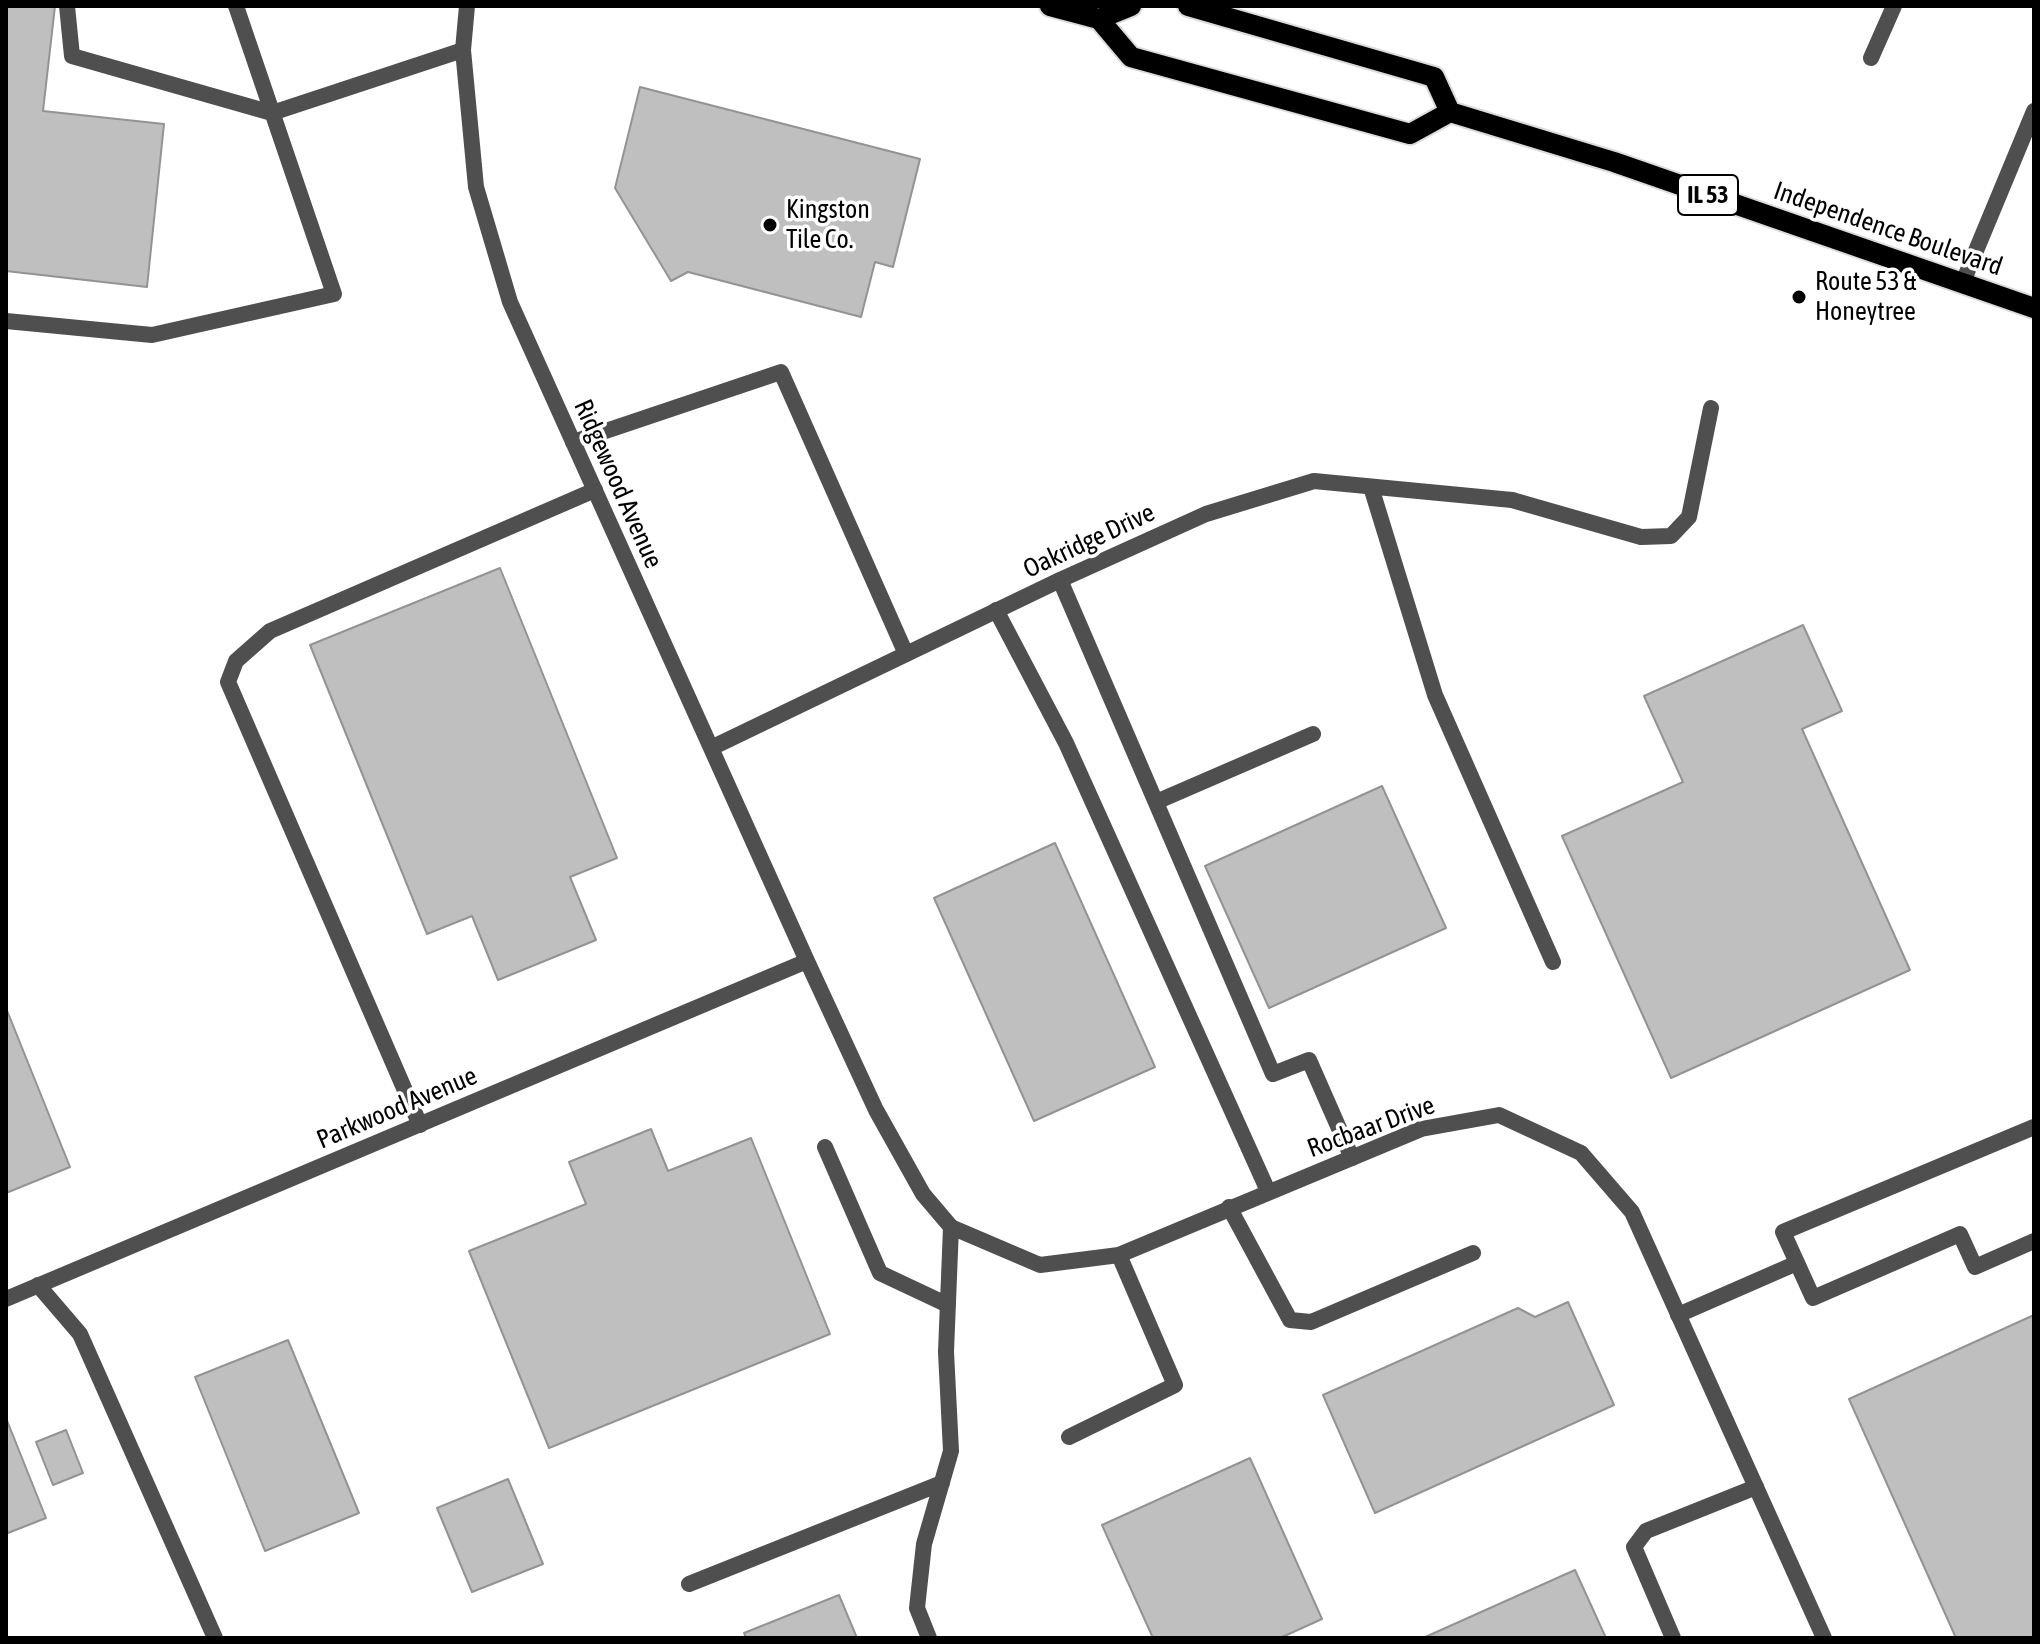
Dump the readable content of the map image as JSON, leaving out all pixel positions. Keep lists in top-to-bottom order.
{
  "streets": {
    "main road": ["IL 53", "Independence Boulevard"],
    "street": [
      "Ridgewood Avenue",
      "Oakridge Drive",
      "Parkwood Avenue",
      "Rocbaar Drive"
    ]
  },
  "crossings": [
    ["Ridgewood Avenue", "Oakridge Drive"],
    ["Ridgewood Avenue", "Parkwood Avenue"],
    ["Ridgewood Avenue", "Rocbaar Drive"],
    ["Parkwood Avenue", "Rocbaar Drive"]
  ],
  "places": ["Kingston Tile Co.", "Route 53 & Honeytree"]
}
